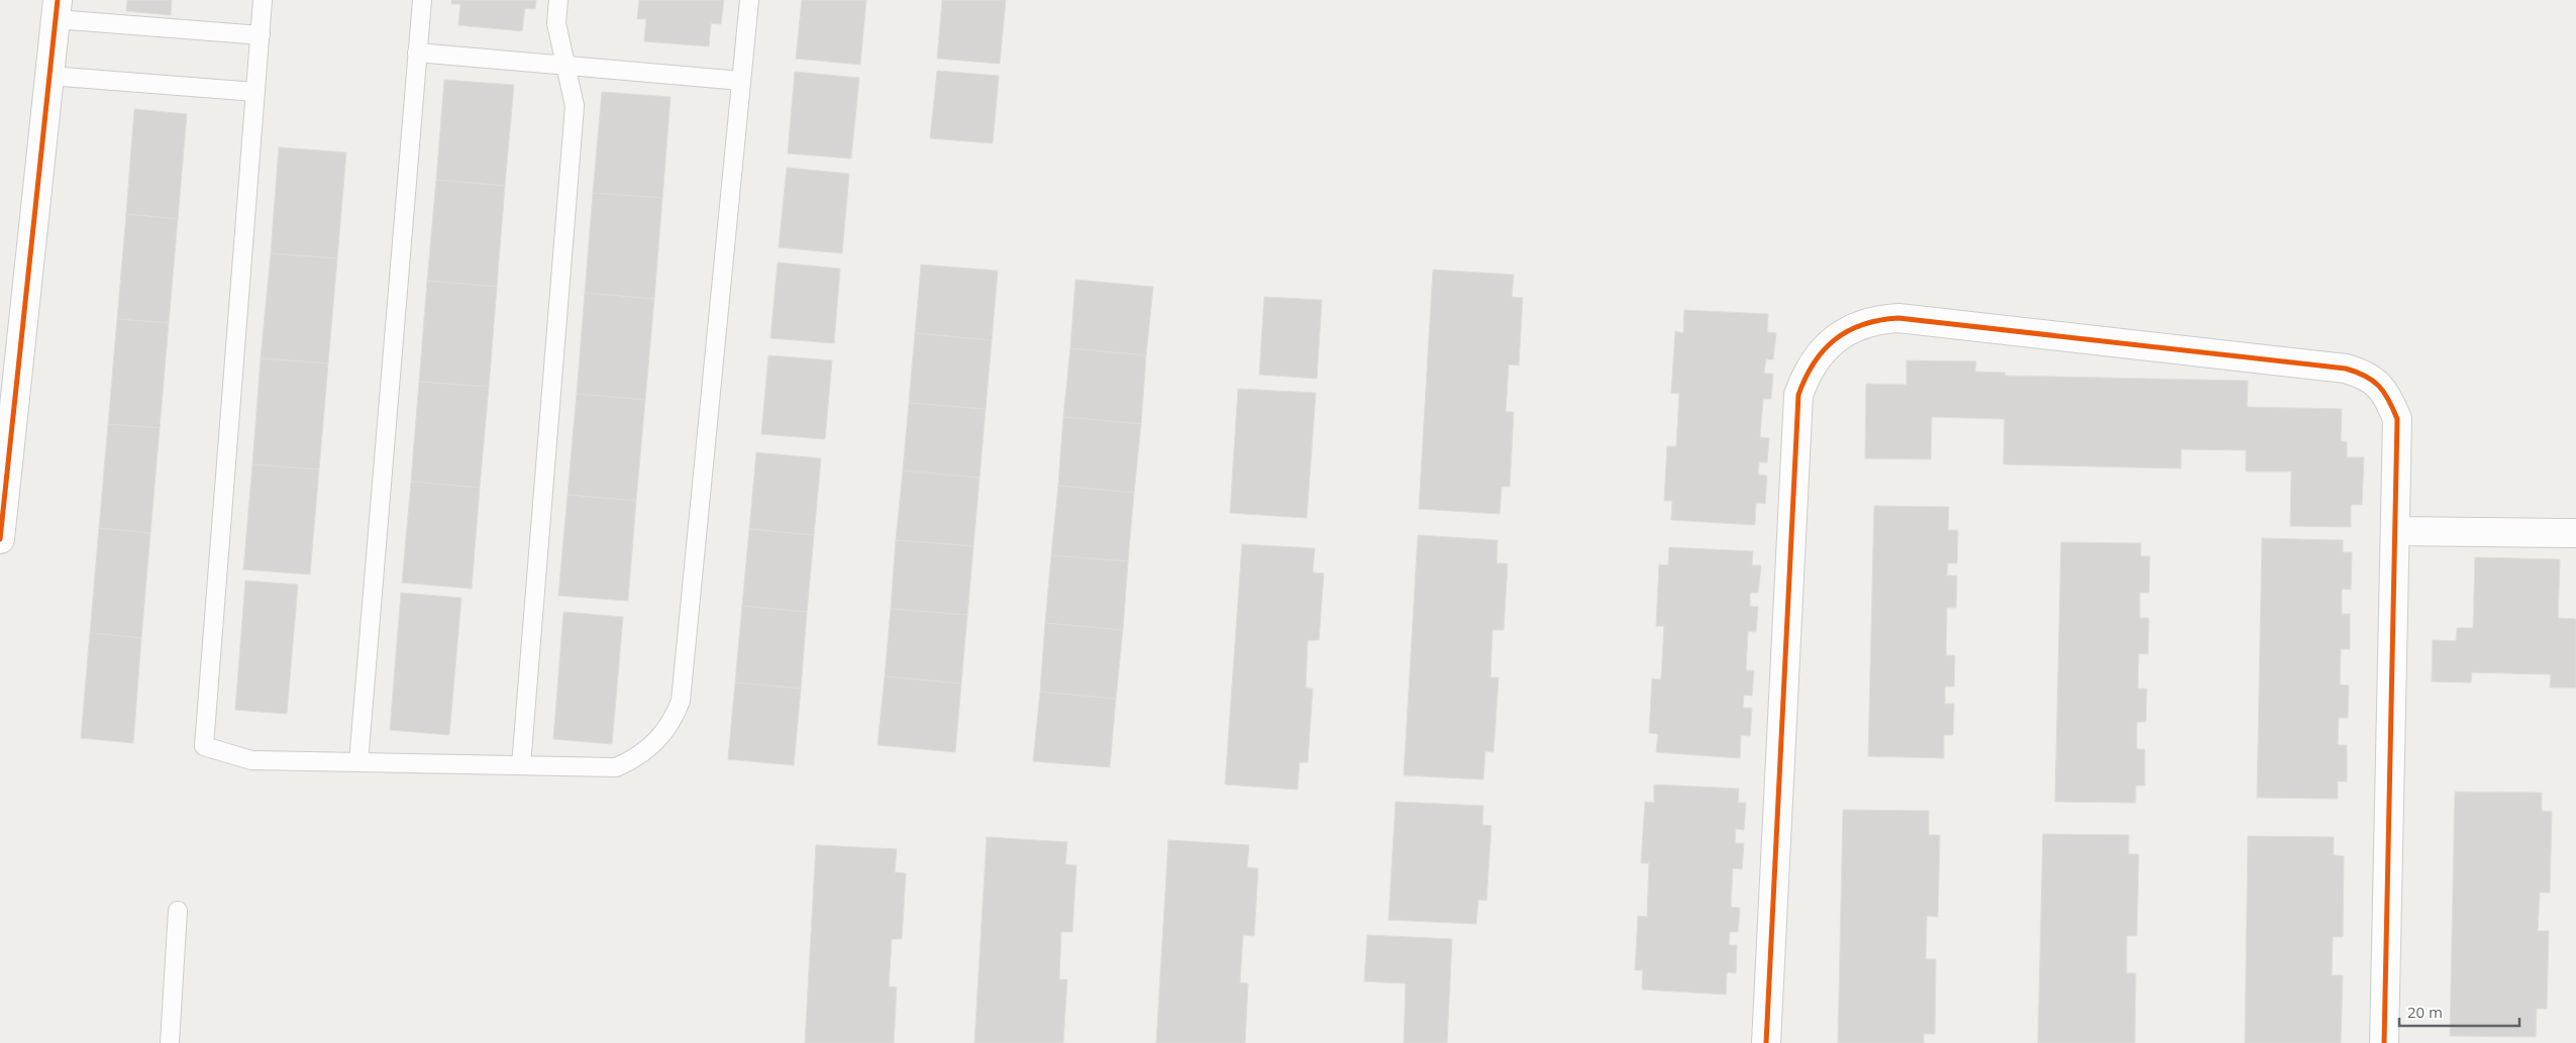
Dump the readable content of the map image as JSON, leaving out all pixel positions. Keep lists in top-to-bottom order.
{
  "scale_bar": "20 m"
}
